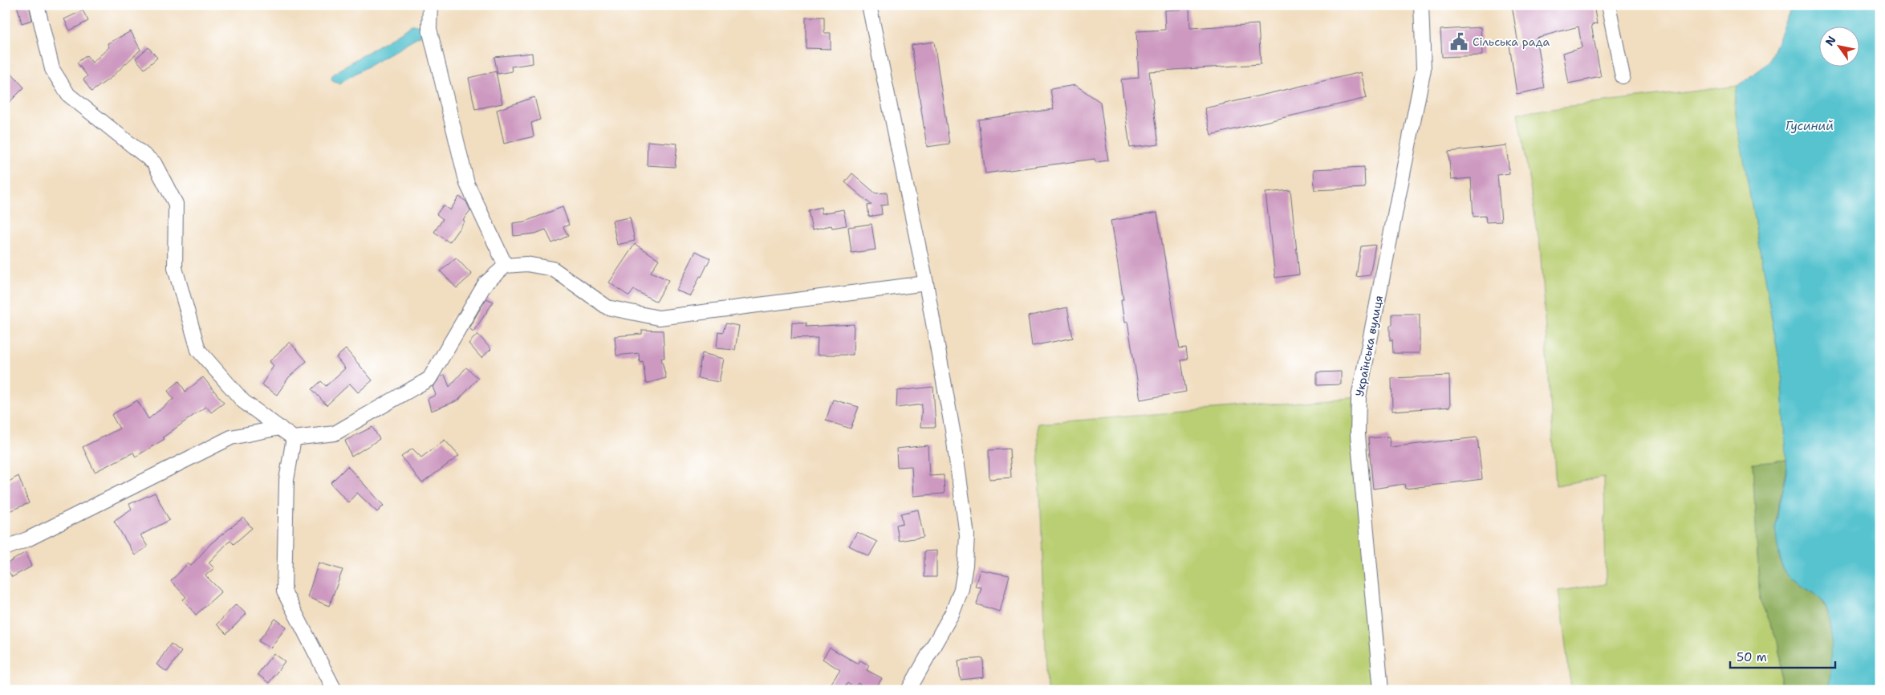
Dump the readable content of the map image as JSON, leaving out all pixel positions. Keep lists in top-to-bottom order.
{
  "streets": {
    "street": ["Українська вулиця"]
  },
  "water": ["Гусиний"],
  "places": {
    "public building": ["Сільська рада"]
  },
  "scale_bar": "50 m",
  "north": "top left"
}
